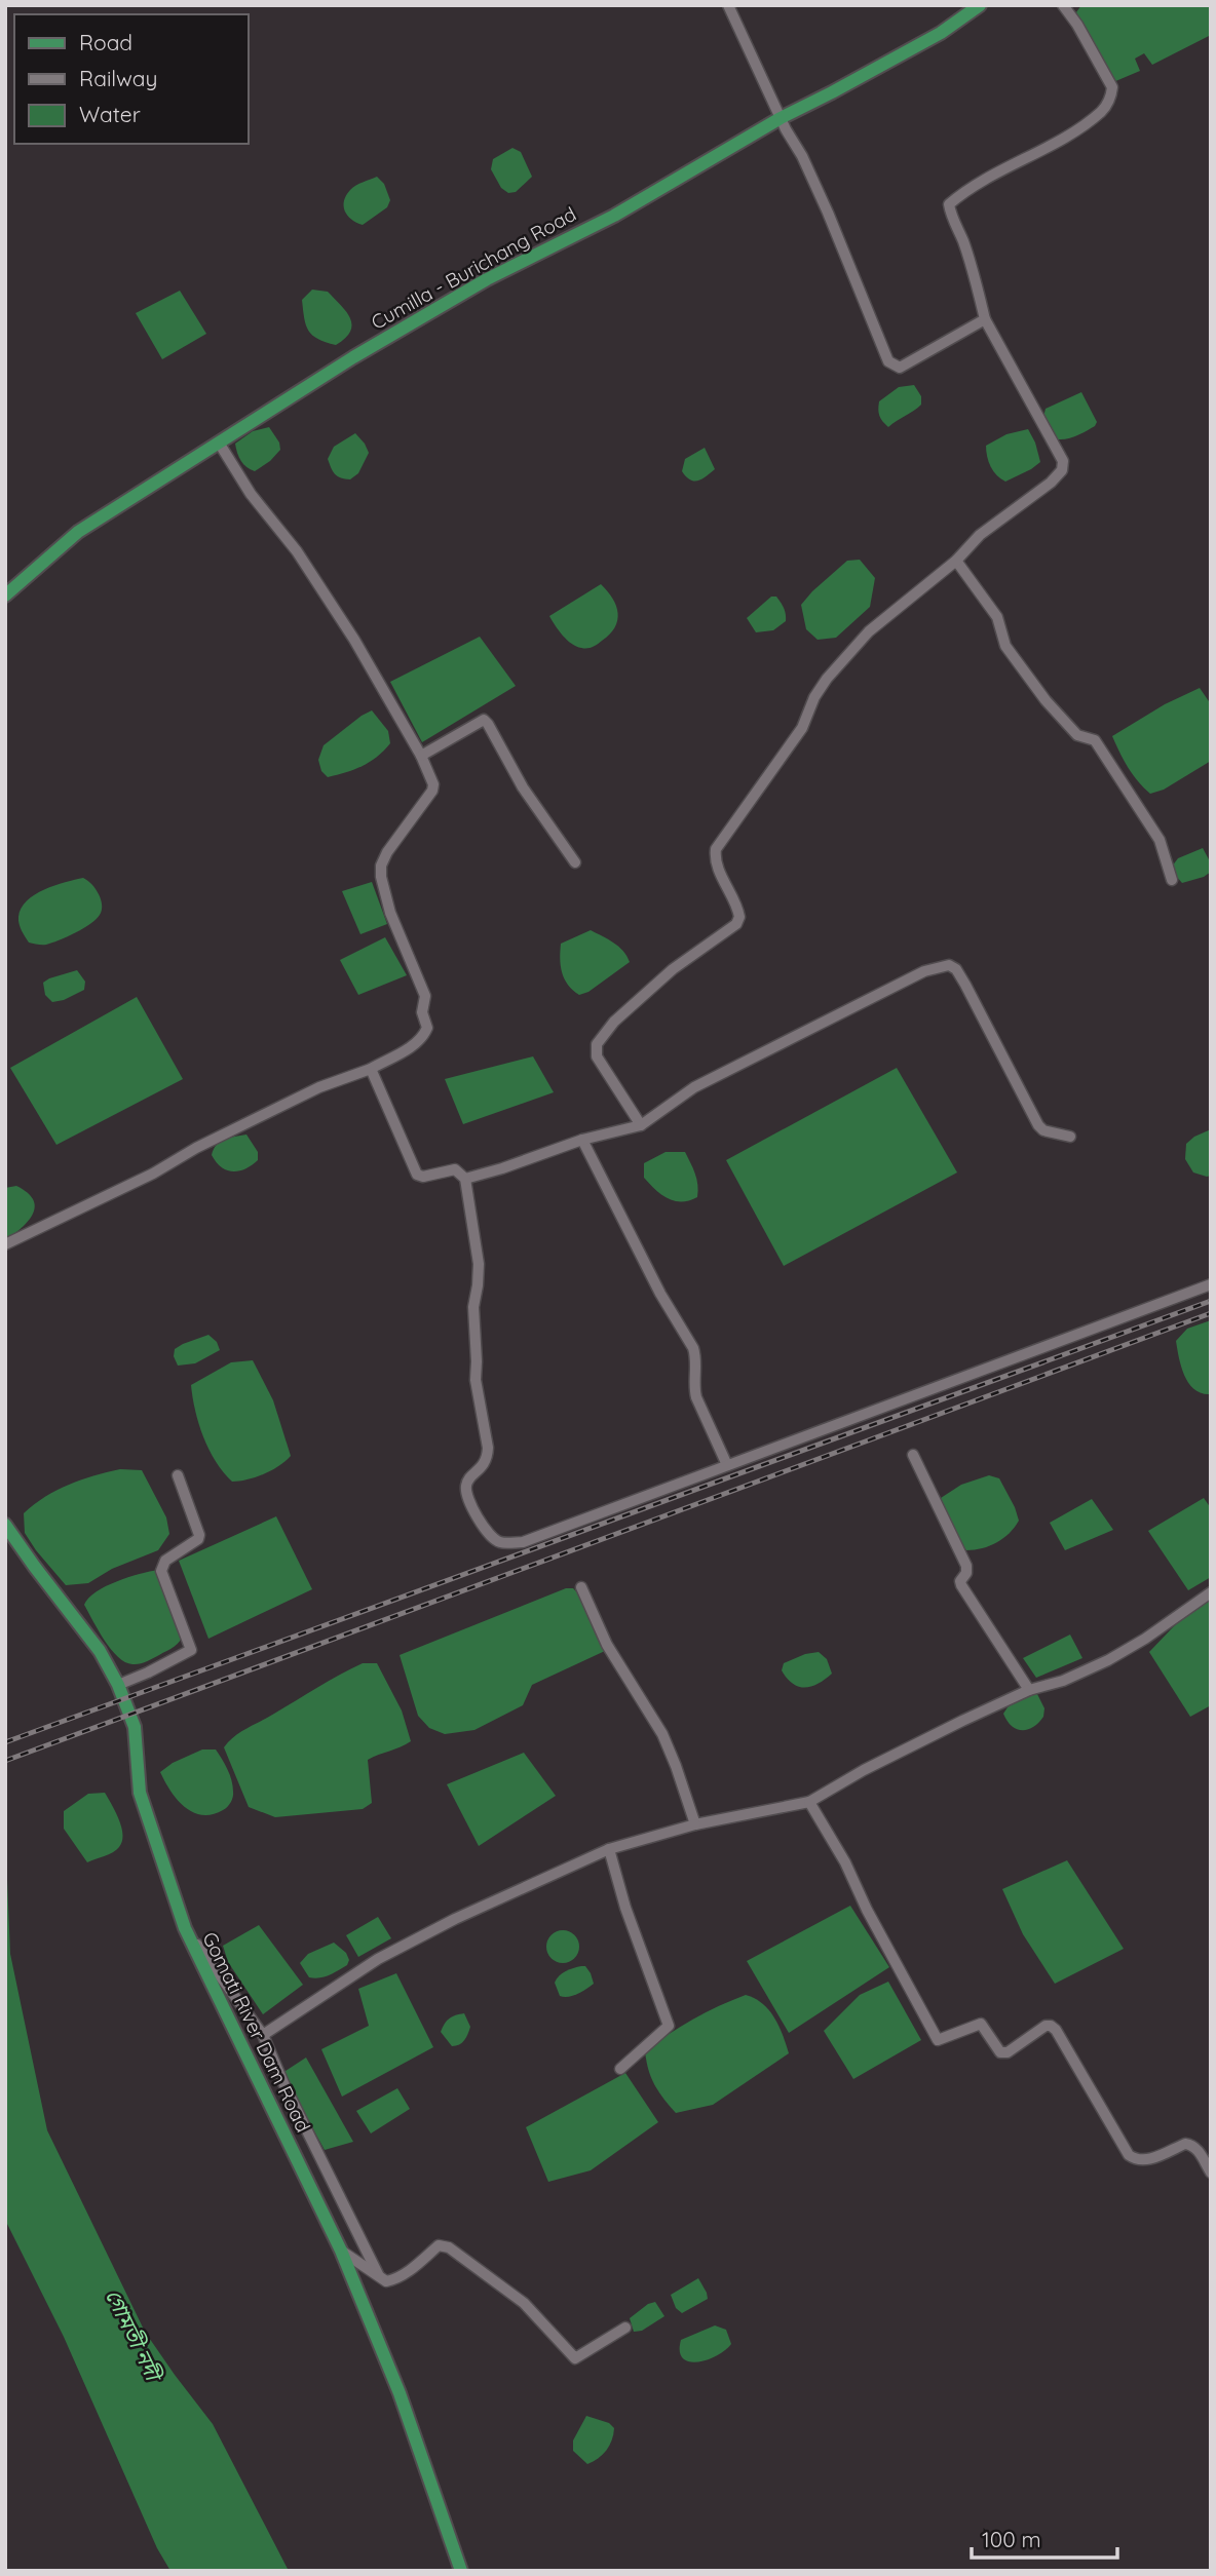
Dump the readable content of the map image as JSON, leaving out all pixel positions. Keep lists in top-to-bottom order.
{
  "streets": {
    "main road": ["Cumilla - Burichang Road", "Gomati River Dam Road"]
  },
  "water": ["গোমতী নদী"],
  "legend": ["Road", "Railway", "Water"],
  "scale_bar": "100 m"
}
